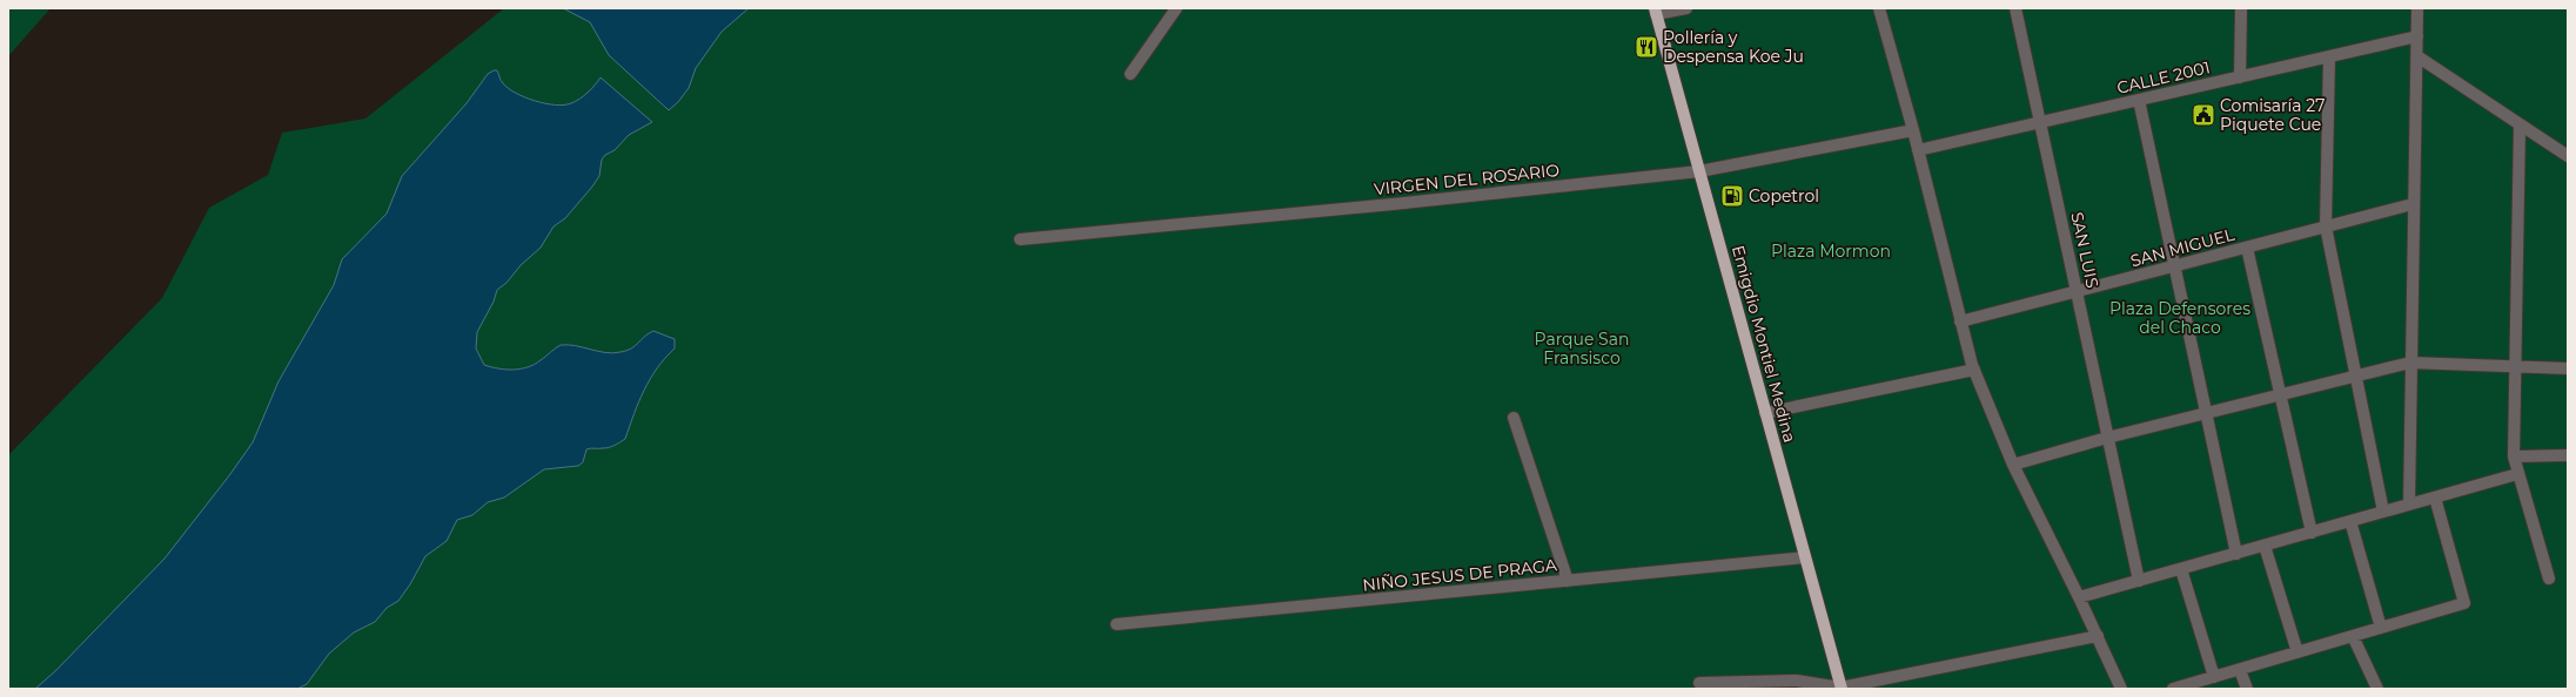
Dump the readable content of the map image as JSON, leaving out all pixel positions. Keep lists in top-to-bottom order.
{
  "streets": {
    "main road": ["Emigdio Montiel Medina"],
    "street": [
      "CALLE 2001",
      "VIRGEN DEL ROSARIO",
      "SAN MIGUEL",
      "SAN LUIS",
      "NIÑO JESUS DE PRAGA"
    ]
  },
  "crossings": [
    ["CALLE 2001", "SAN LUIS"],
    ["VIRGEN DEL ROSARIO", "Emigdio Montiel Medina"],
    ["SAN MIGUEL", "SAN LUIS"],
    ["Emigdio Montiel Medina", "NIÑO JESUS DE PRAGA"]
  ],
  "parks": ["Plaza Mormon", "Plaza Defensores del Chaco", "Parque San Fransisco"],
  "places": {
    "restaurant": ["Pollería y Despensa Koe Ju"],
    "public building": ["Comisaría 27 Piquete Cue"],
    "fuel station": ["Copetrol"]
  }
}
